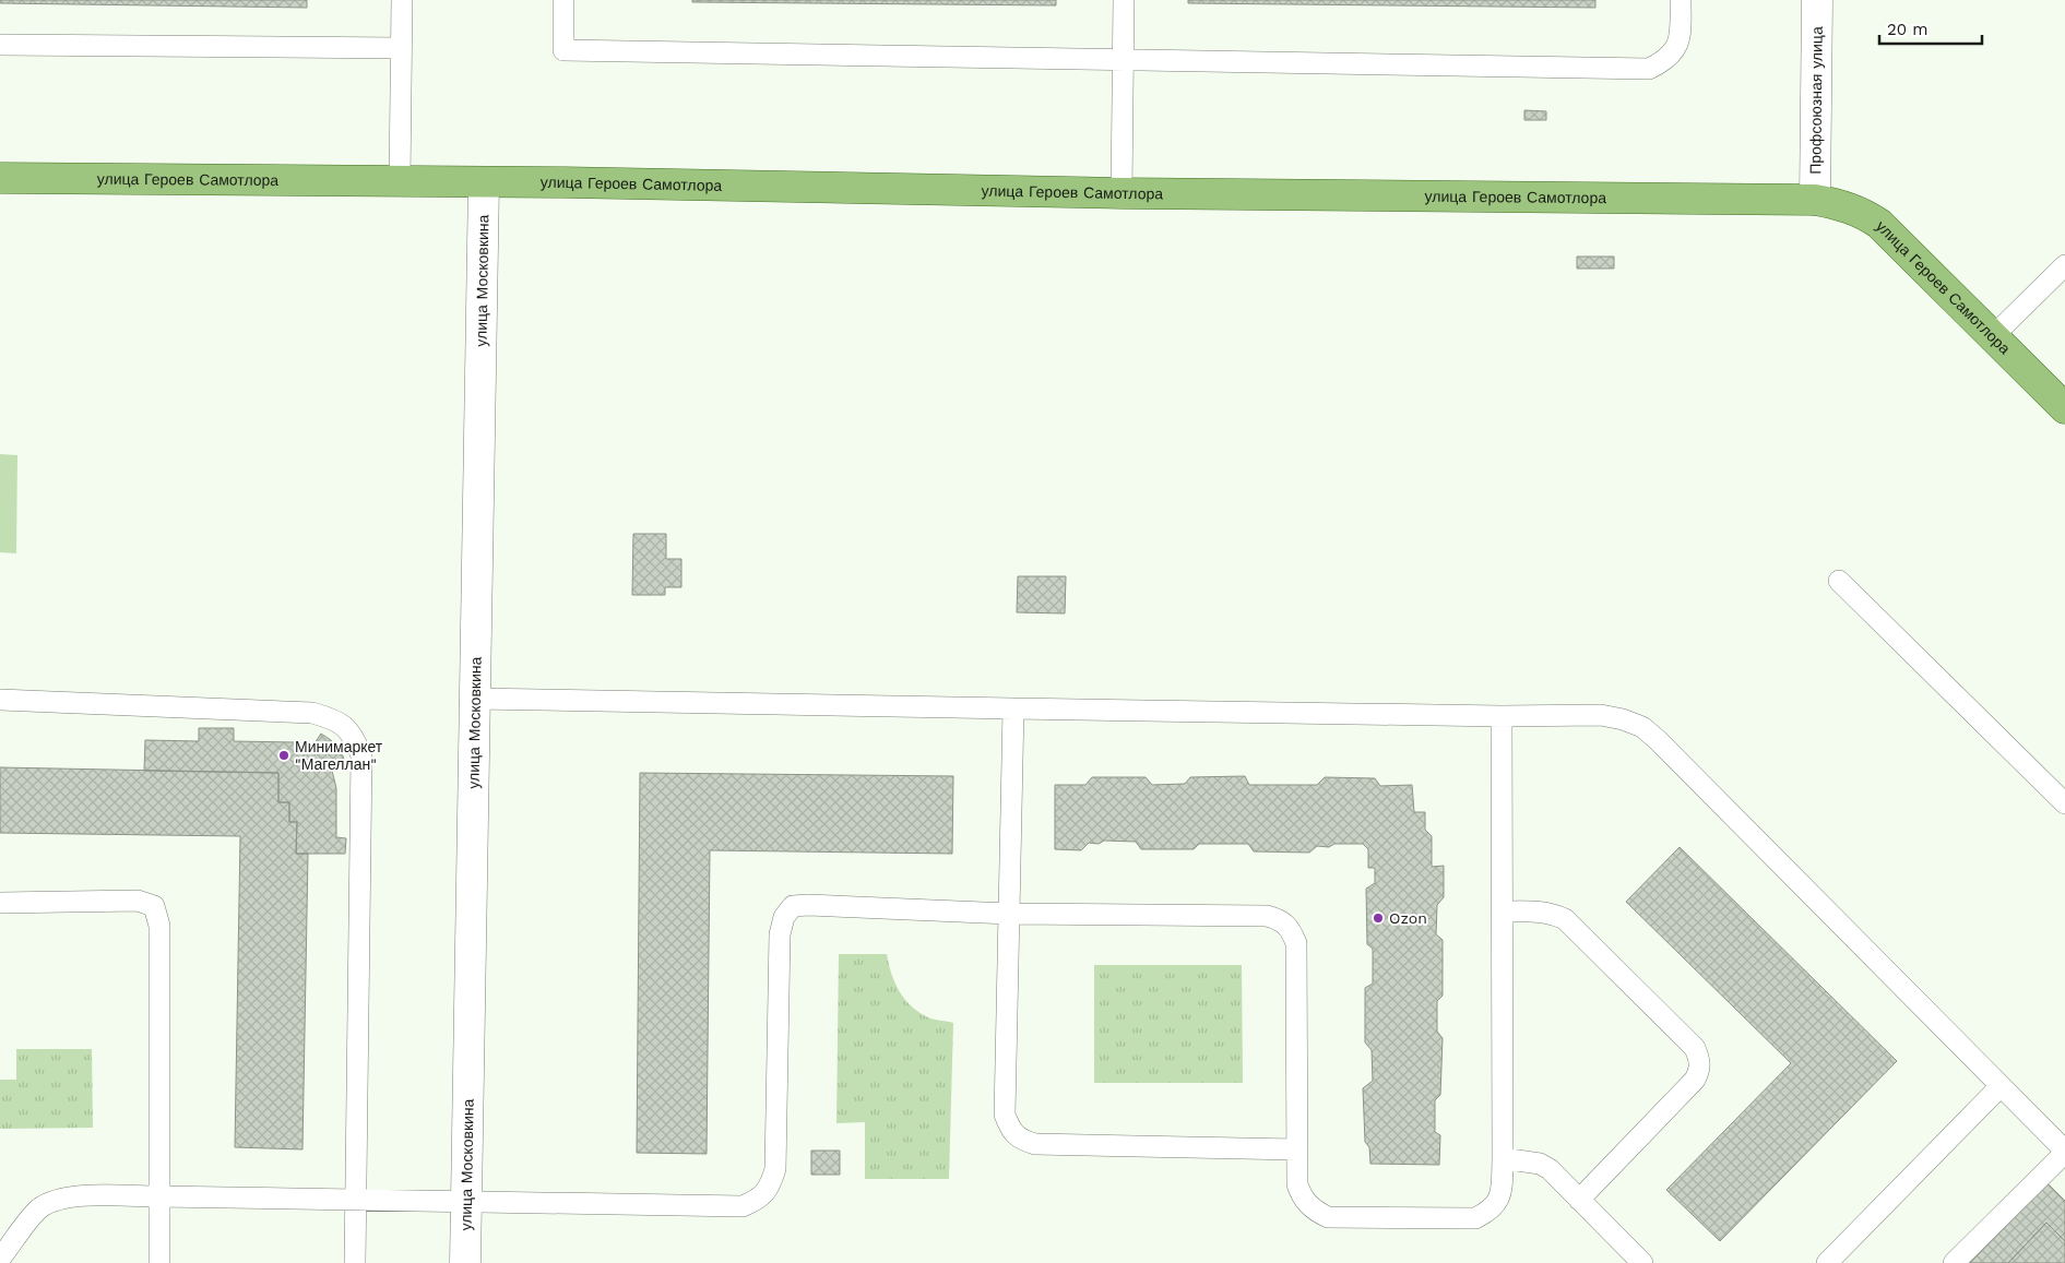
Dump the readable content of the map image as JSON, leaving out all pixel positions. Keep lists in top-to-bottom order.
{
  "streets": {
    "main road": ["улица Героев Самотлора"],
    "street": ["Профсоюзная улица", "улица Московкина"]
  },
  "crossings": [
    ["Профсоюзная улица", "улица Героев Самотлора"],
    ["улица Героев Самотлора", "улица Московкина"]
  ],
  "places": ["Минимаркет \"Магеллан\"", "Ozon"],
  "scale_bar": "20 m"
}
